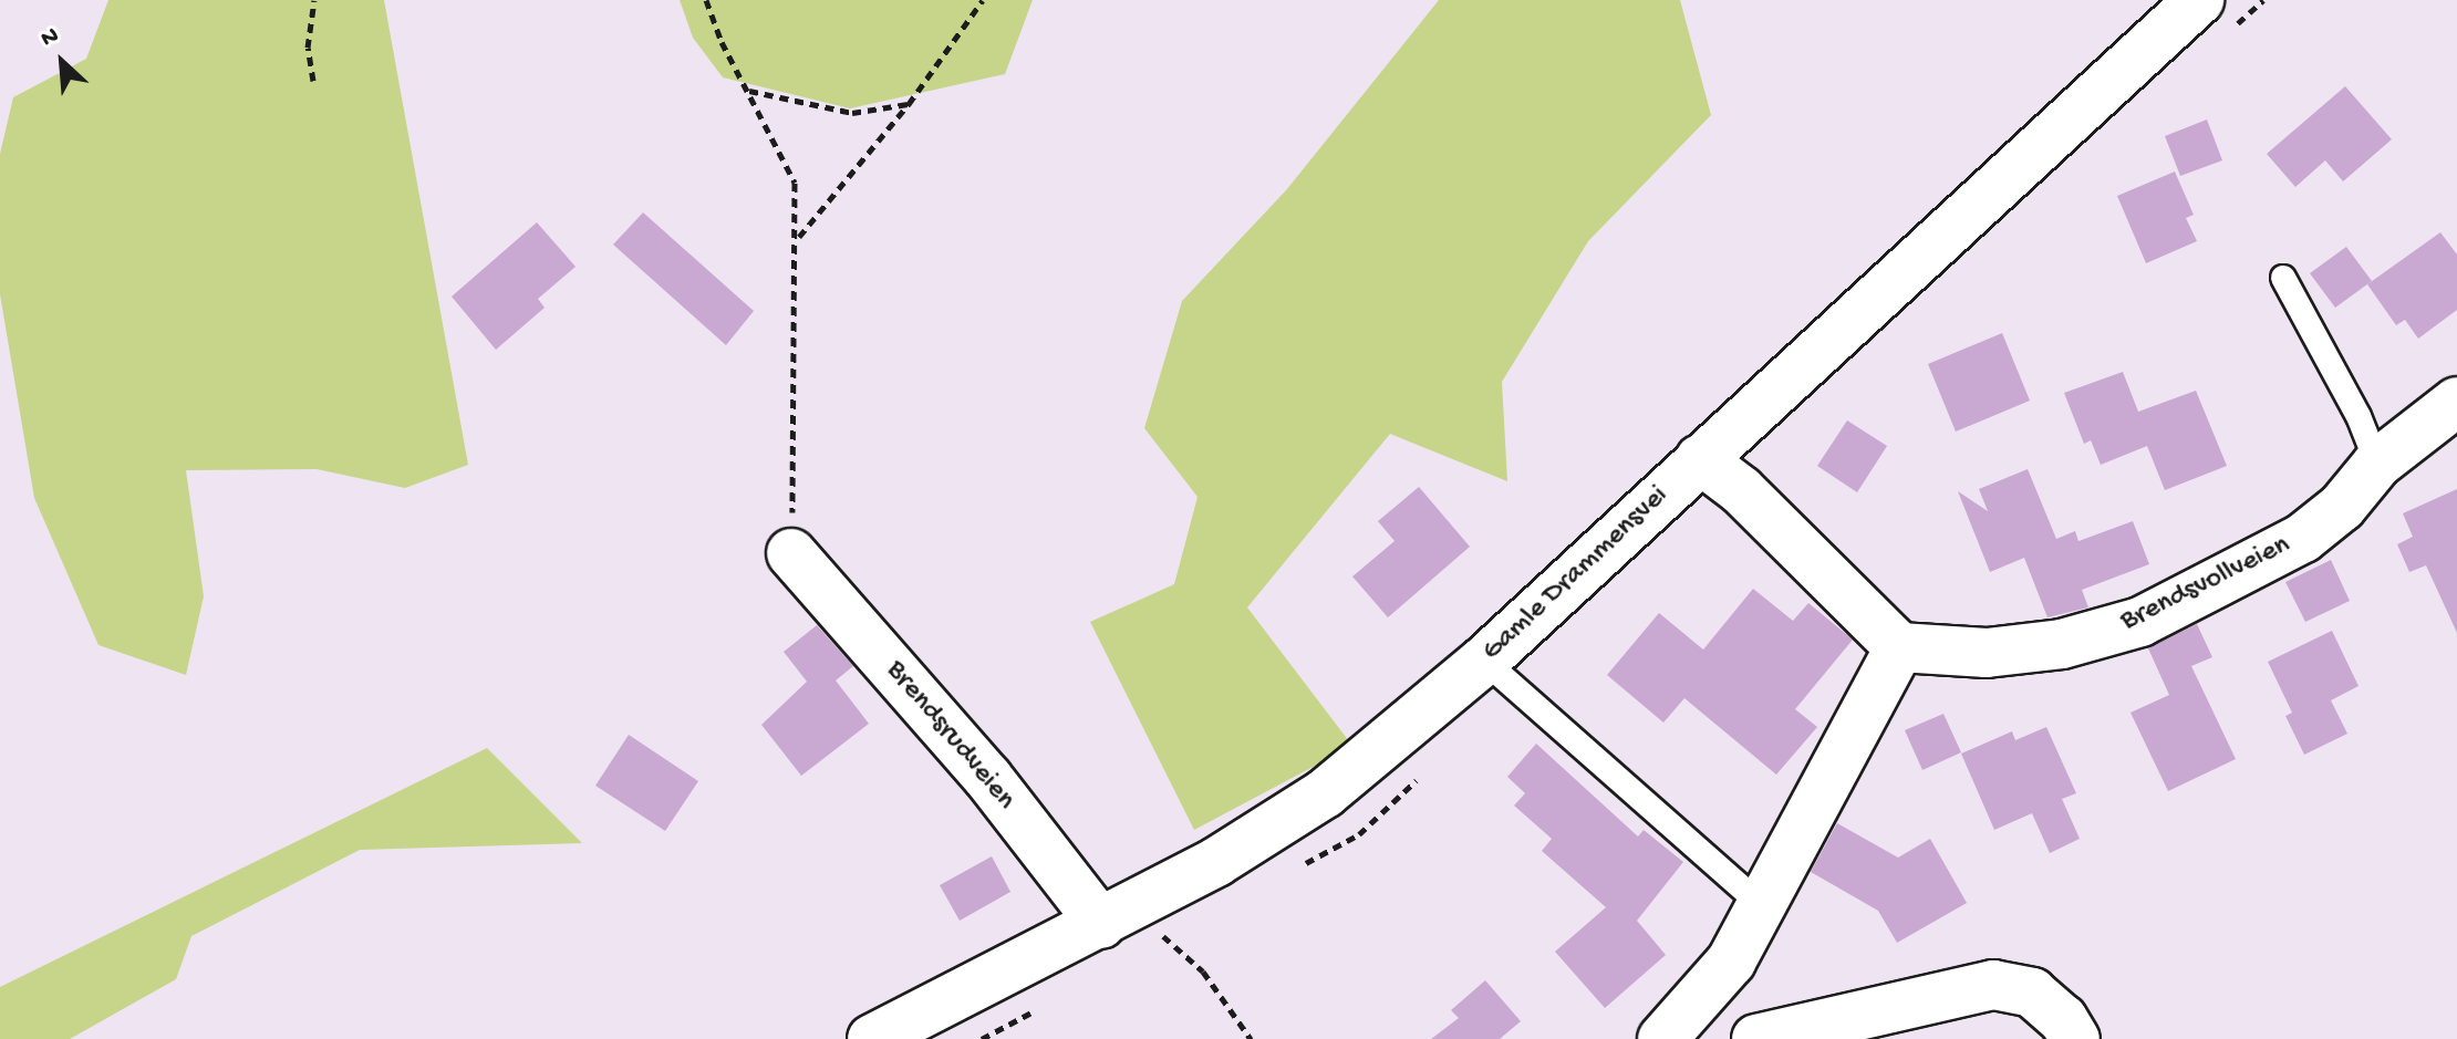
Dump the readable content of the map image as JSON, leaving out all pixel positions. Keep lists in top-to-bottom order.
{
  "streets": {
    "street": ["Gamle Drammensvei", "Brendsvollveien", "Brendsrudveien"]
  },
  "crossings": [
    ["Gamle Drammensvei", "Brendsrudveien"]
  ],
  "north": "top left"
}
